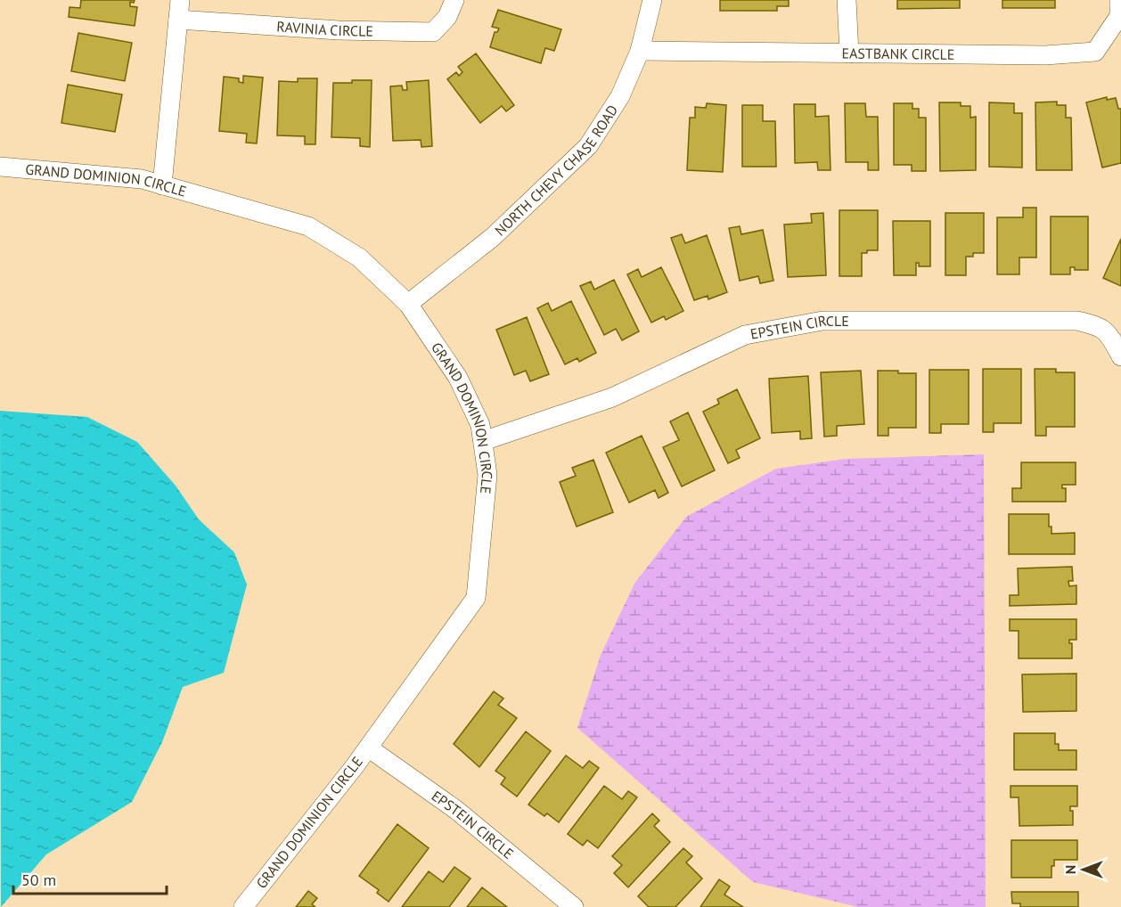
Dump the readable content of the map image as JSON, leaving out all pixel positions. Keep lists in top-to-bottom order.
{
  "streets": {
    "street": [
      "RAVINIA CIRCLE",
      "EASTBANK CIRCLE",
      "NORTH CHEVY CHASE ROAD",
      "GRAND DOMINION CIRCLE",
      "EPSTEIN CIRCLE"
    ]
  },
  "crossings": [
    ["EASTBANK CIRCLE", "NORTH CHEVY CHASE ROAD"],
    ["NORTH CHEVY CHASE ROAD", "GRAND DOMINION CIRCLE"],
    ["GRAND DOMINION CIRCLE", "EPSTEIN CIRCLE"]
  ],
  "scale_bar": "50 m",
  "north": "left"
}
